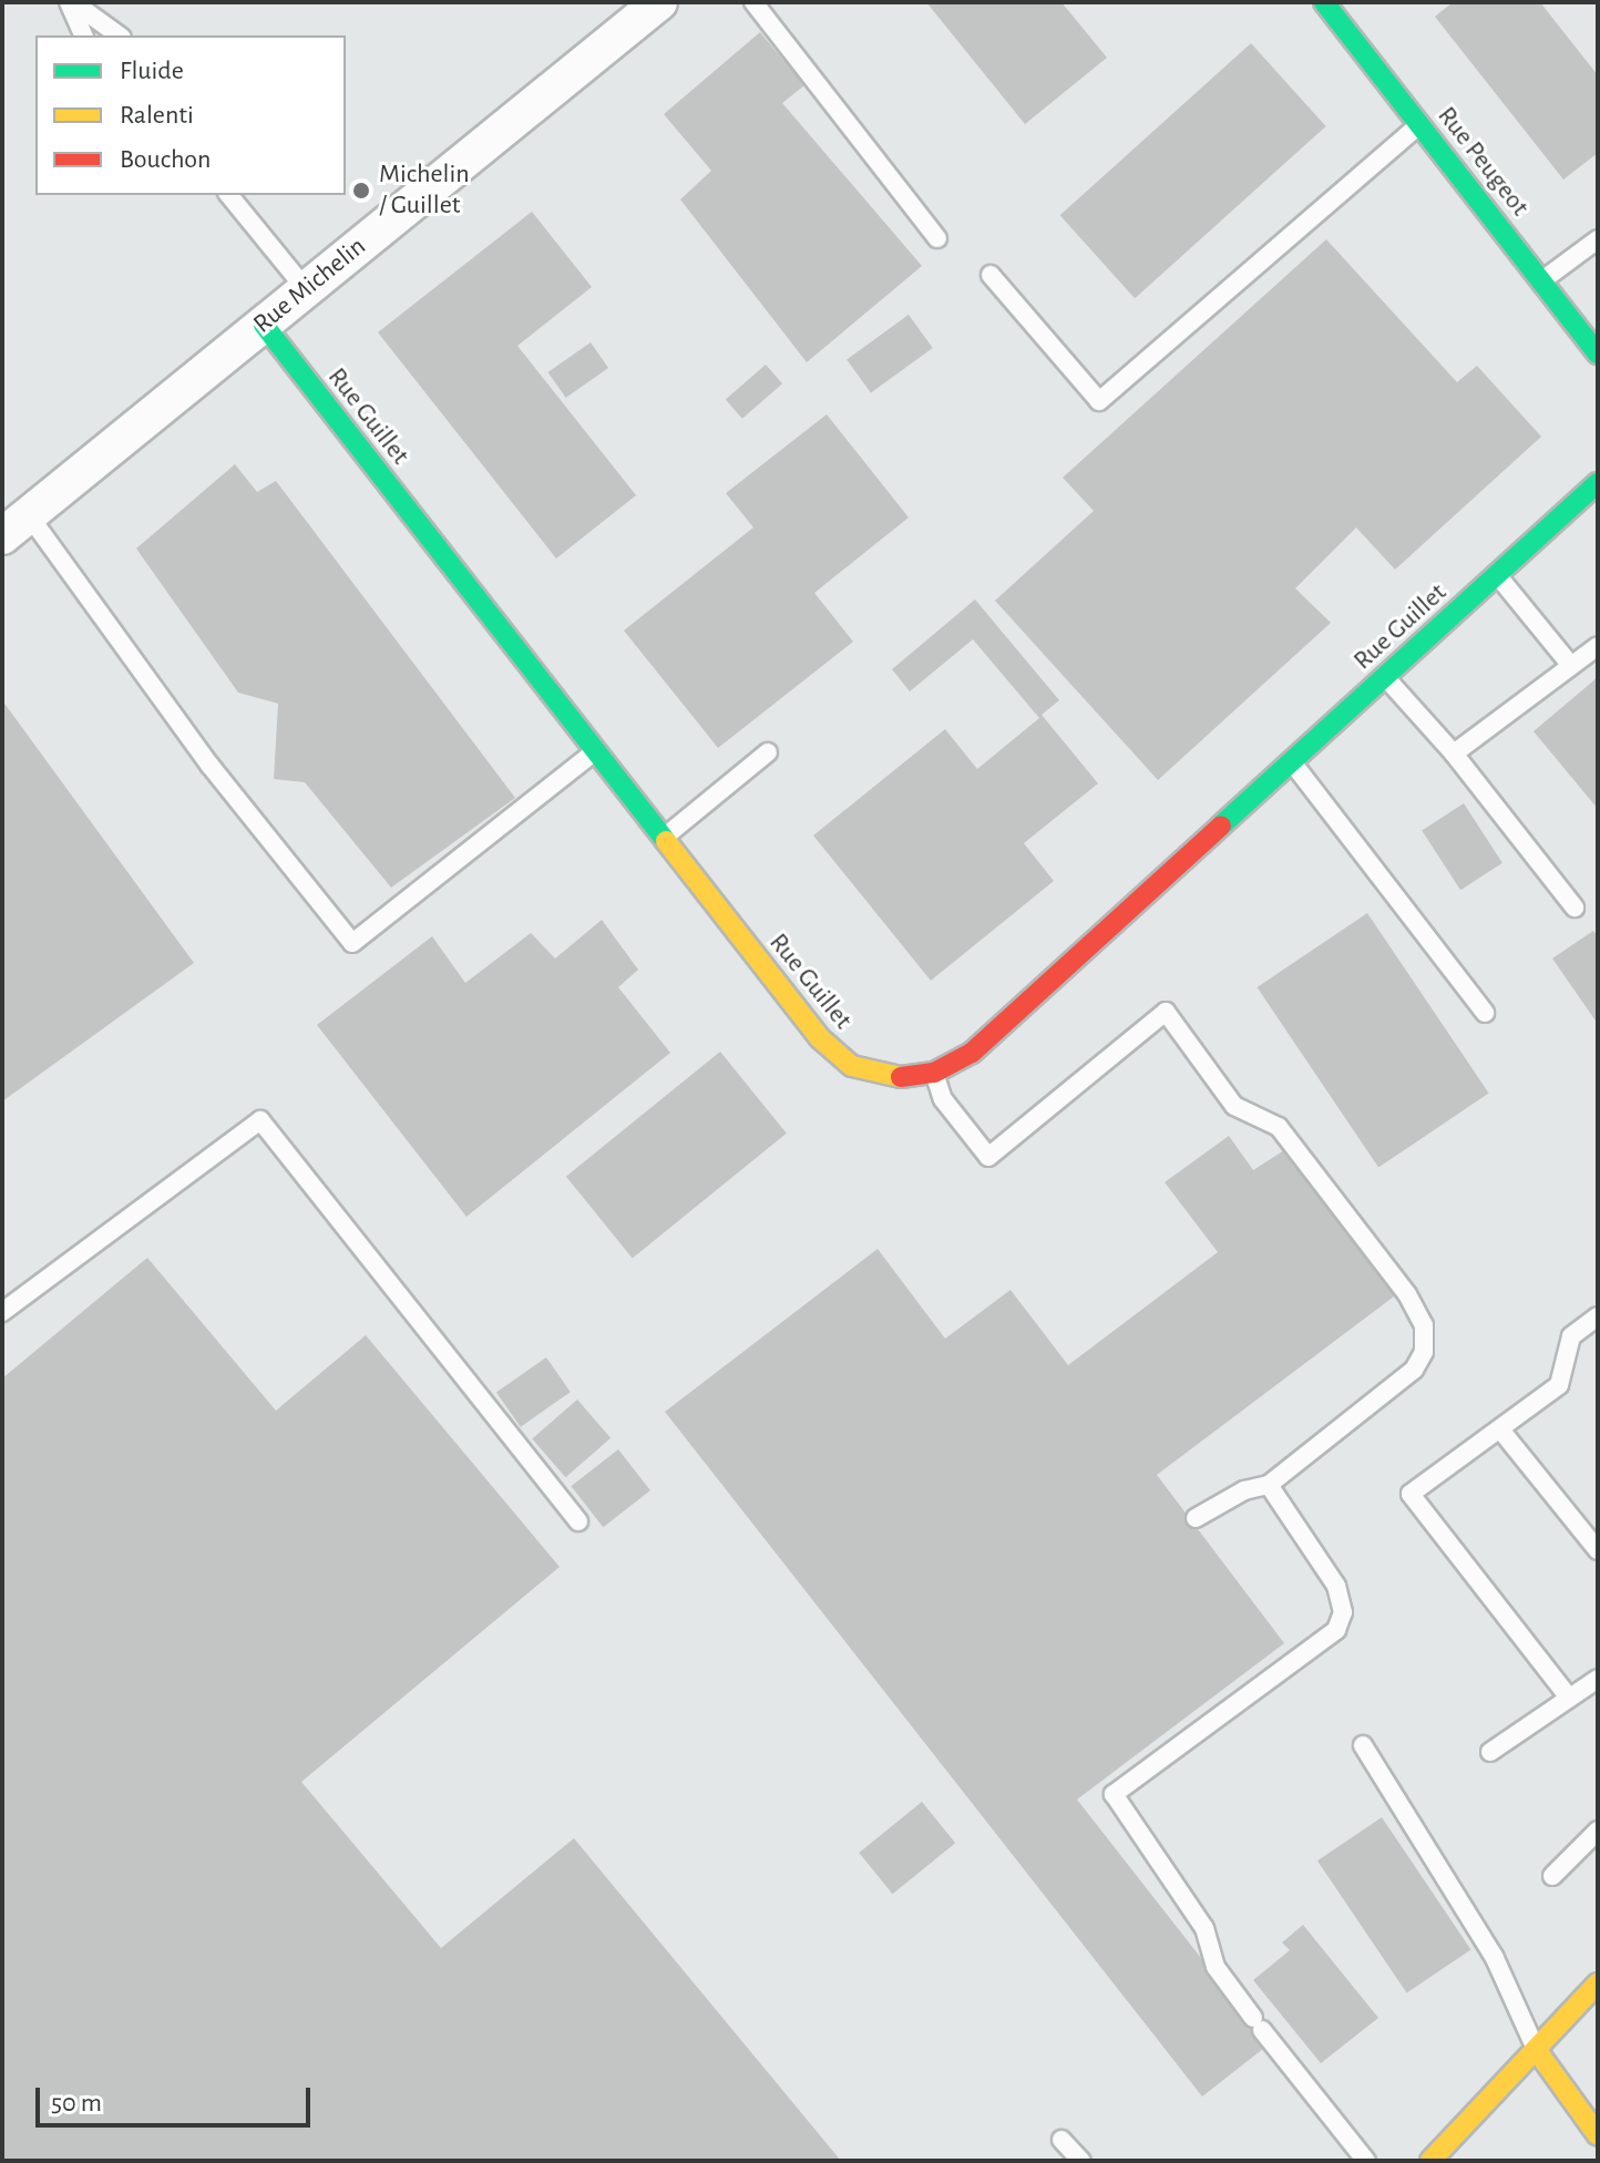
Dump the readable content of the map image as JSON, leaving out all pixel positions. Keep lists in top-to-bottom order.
{
  "streets": {
    "street": ["Rue Peugeot", "Rue Michelin", "Rue Guillet"]
  },
  "crossings": [
    ["Rue Michelin", "Rue Guillet"]
  ],
  "places": ["Michelin / Guillet"],
  "legend": ["Fluide", "Ralenti", "Bouchon"],
  "scale_bar": "50 m"
}
